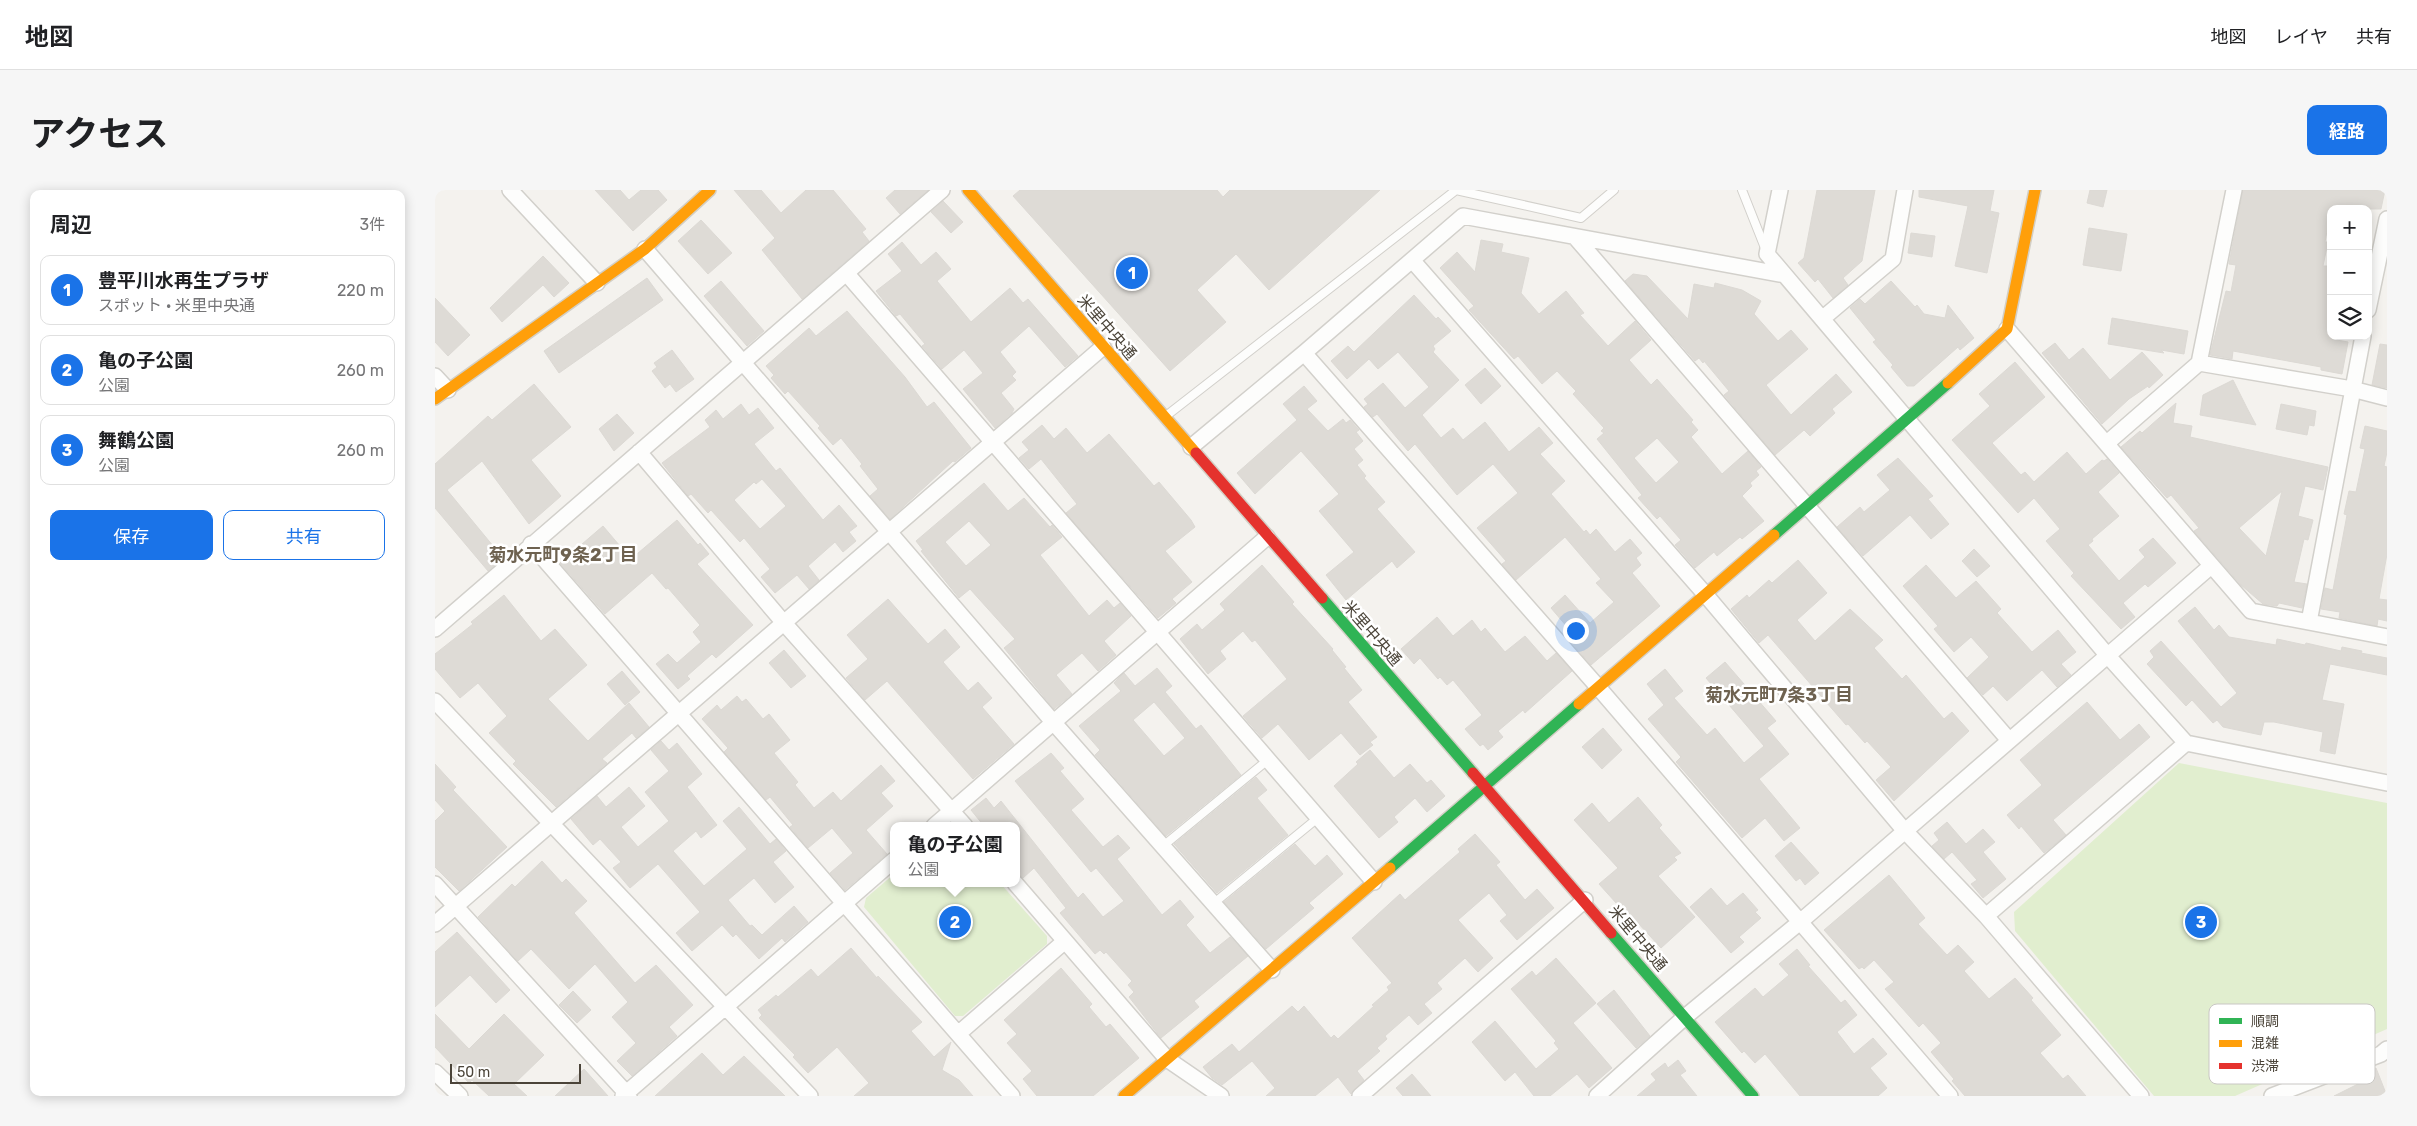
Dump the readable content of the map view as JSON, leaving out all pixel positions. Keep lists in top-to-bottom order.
{
  "streets": {
    "street": ["米里中央通"]
  },
  "districts": ["菊水元町9条2丁目", "菊水元町7条3丁目"],
  "legend": ["順調", "混雑", "渋滞"],
  "scale_bar": "50 m",
  "page": {
    "header": "地図",
    "nav": ["地図", "レイヤ", "共有"],
    "title": "アクセス",
    "buttons": [
      "経路",
      ["保存", "共有"]
    ],
    "heading": ["周辺", "3件"],
    "map_buttons": ["+", "−"],
    "list": [
      {
        "mark": "1",
        "name": "豊平川水再生プラザ",
        "note": "スポット · 米里中央通",
        "value": "220 m"
      },
      {
        "mark": "2",
        "name": "亀の子公園",
        "note": "公園",
        "value": "260 m"
      },
      {
        "mark": "3",
        "name": "舞鶴公園",
        "note": "公園",
        "value": "260 m"
      }
    ],
    "pins": ["1", "2", "3"],
    "popup": ["亀の子公園", "公園"],
    "scale": "50 m"
  }
}
